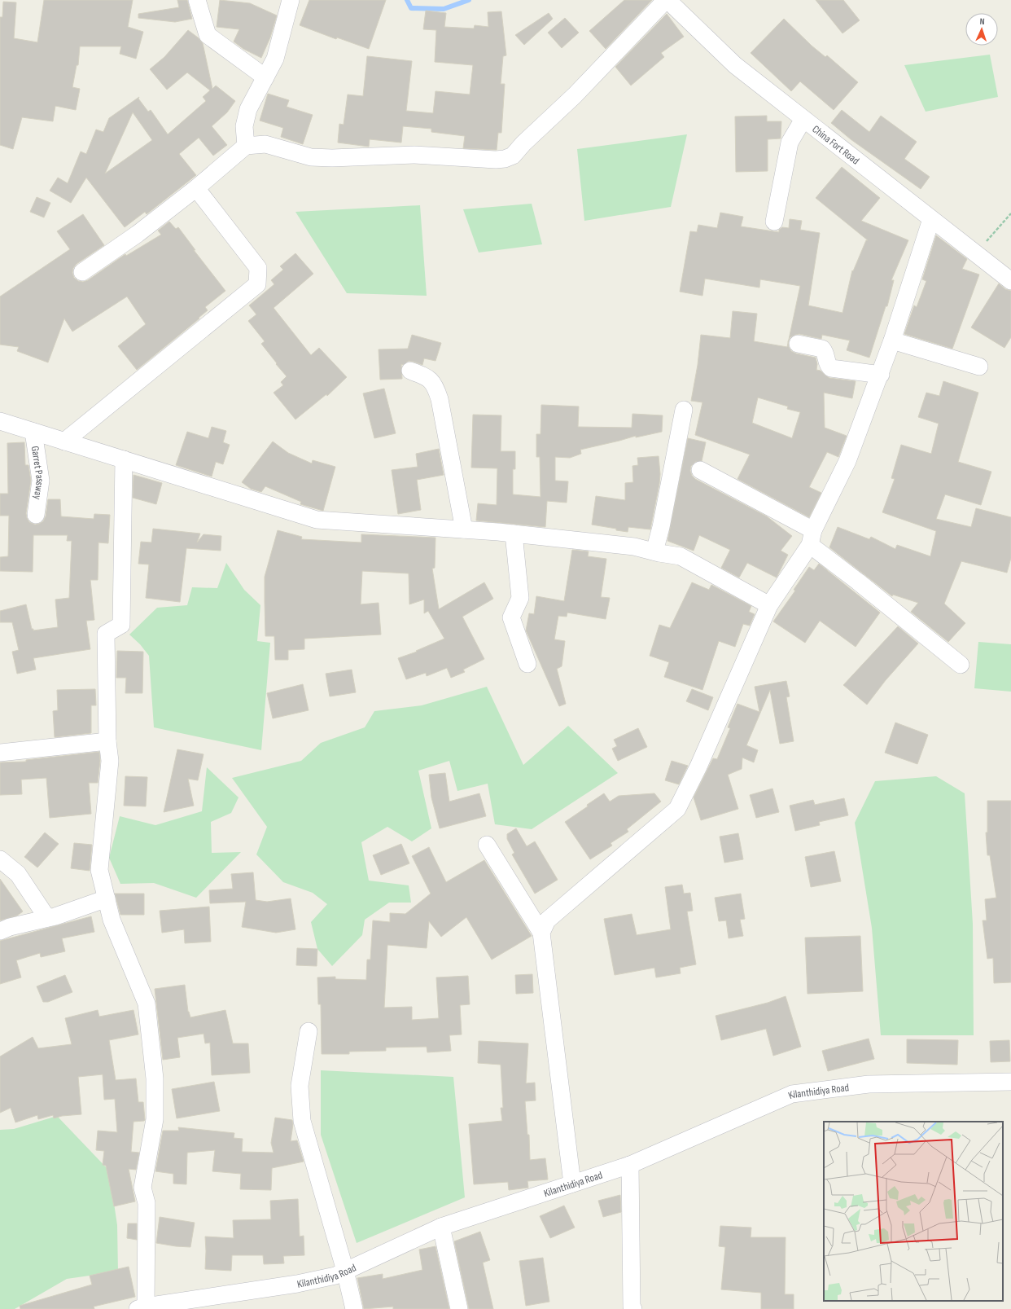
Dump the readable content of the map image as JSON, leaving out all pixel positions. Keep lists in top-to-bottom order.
{
  "streets": {
    "street": ["China Fort Road", "Garret Passway", "Kilanthidiya Road"]
  },
  "north": "top"
}
